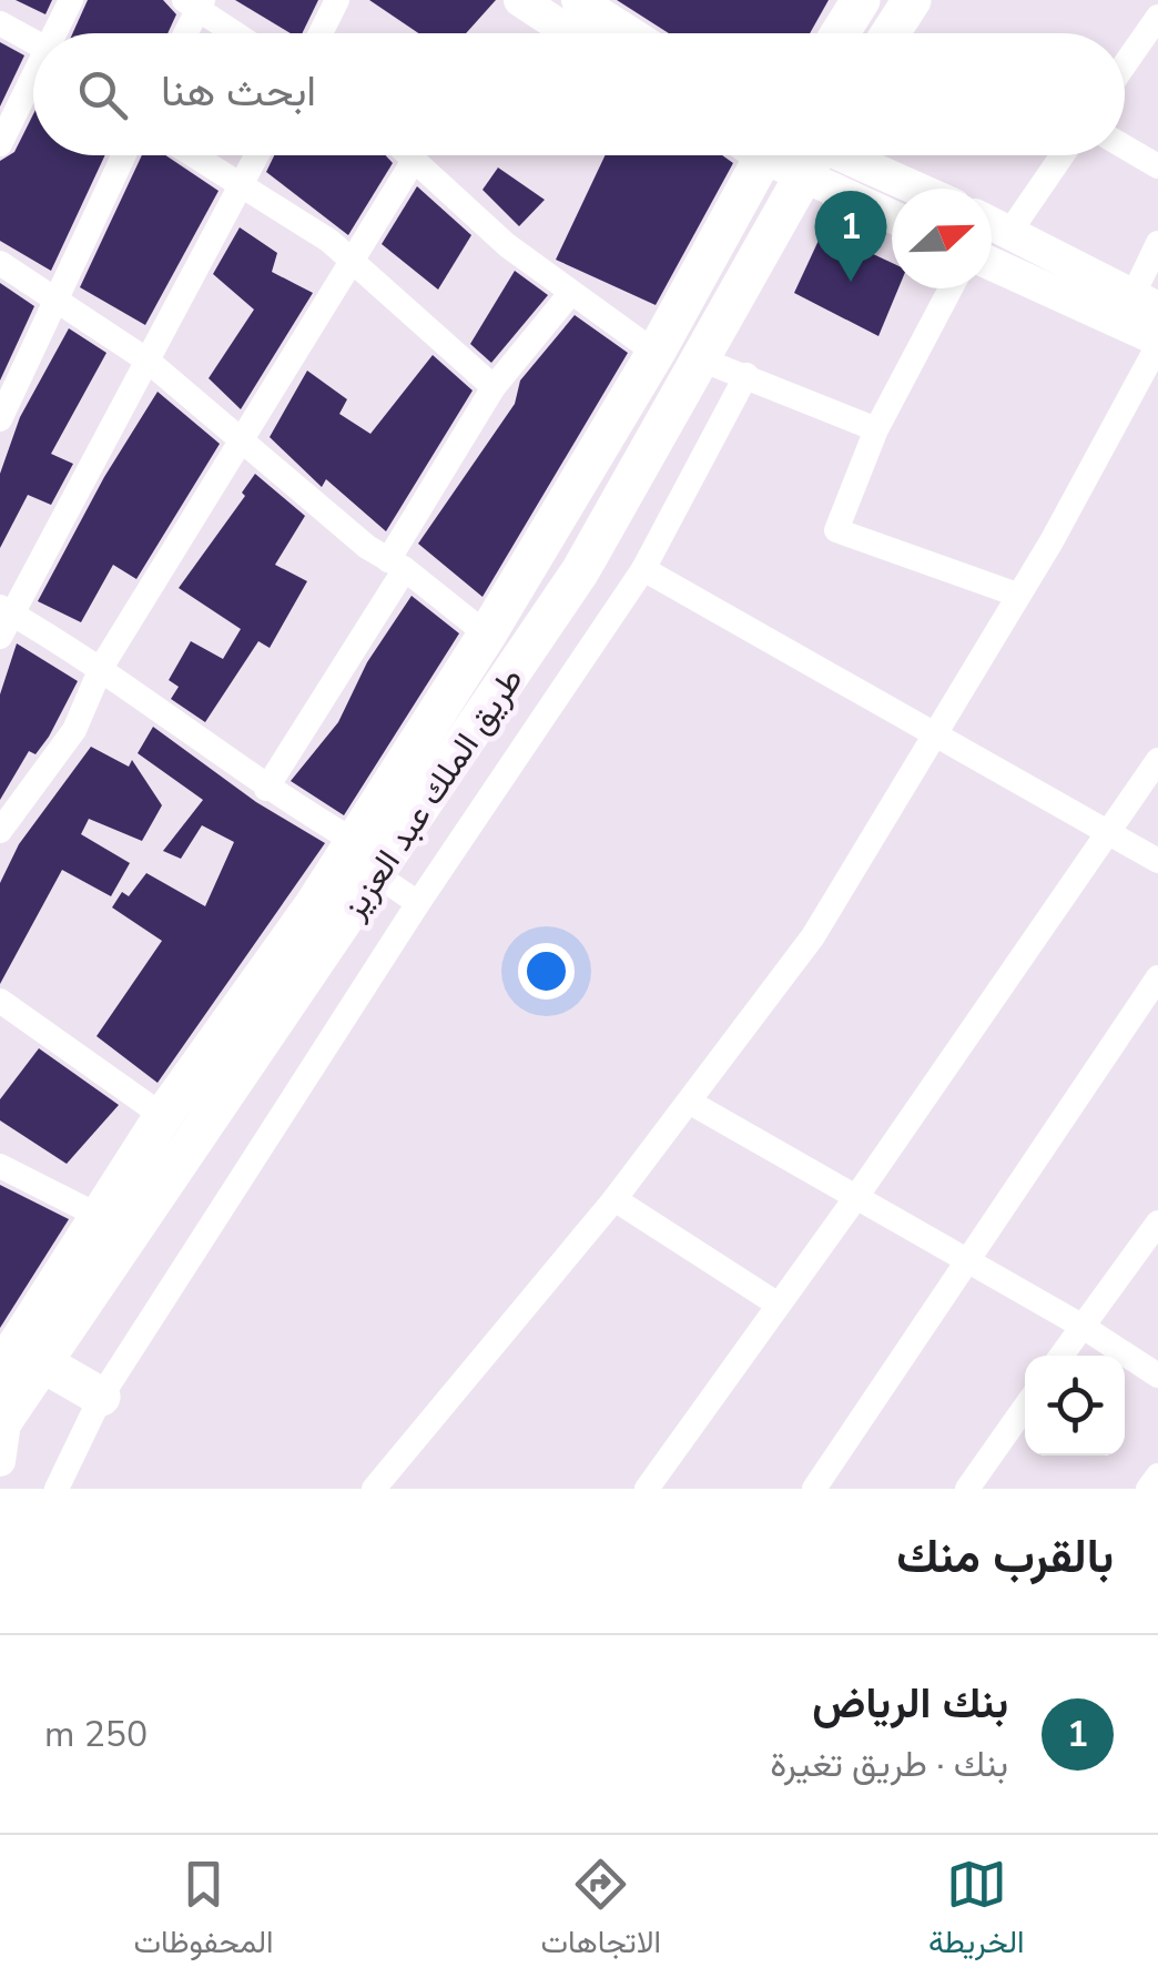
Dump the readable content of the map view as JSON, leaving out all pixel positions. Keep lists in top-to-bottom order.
{
  "streets": {
    "main road": ["طريق الملك عبد العزيز"]
  },
  "north": "right",
  "page": {
    "search": "ابحث هنا",
    "pins": "1",
    "heading": "بالقرب منك",
    "list": [
      {
        "mark": "1",
        "name": "بنك الرياض",
        "note": "بنك · طريق تغيرة",
        "value": "250 m"
      }
    ],
    "nav": ["الخريطة", "الاتجاهات", "المحفوظات"]
  }
}
